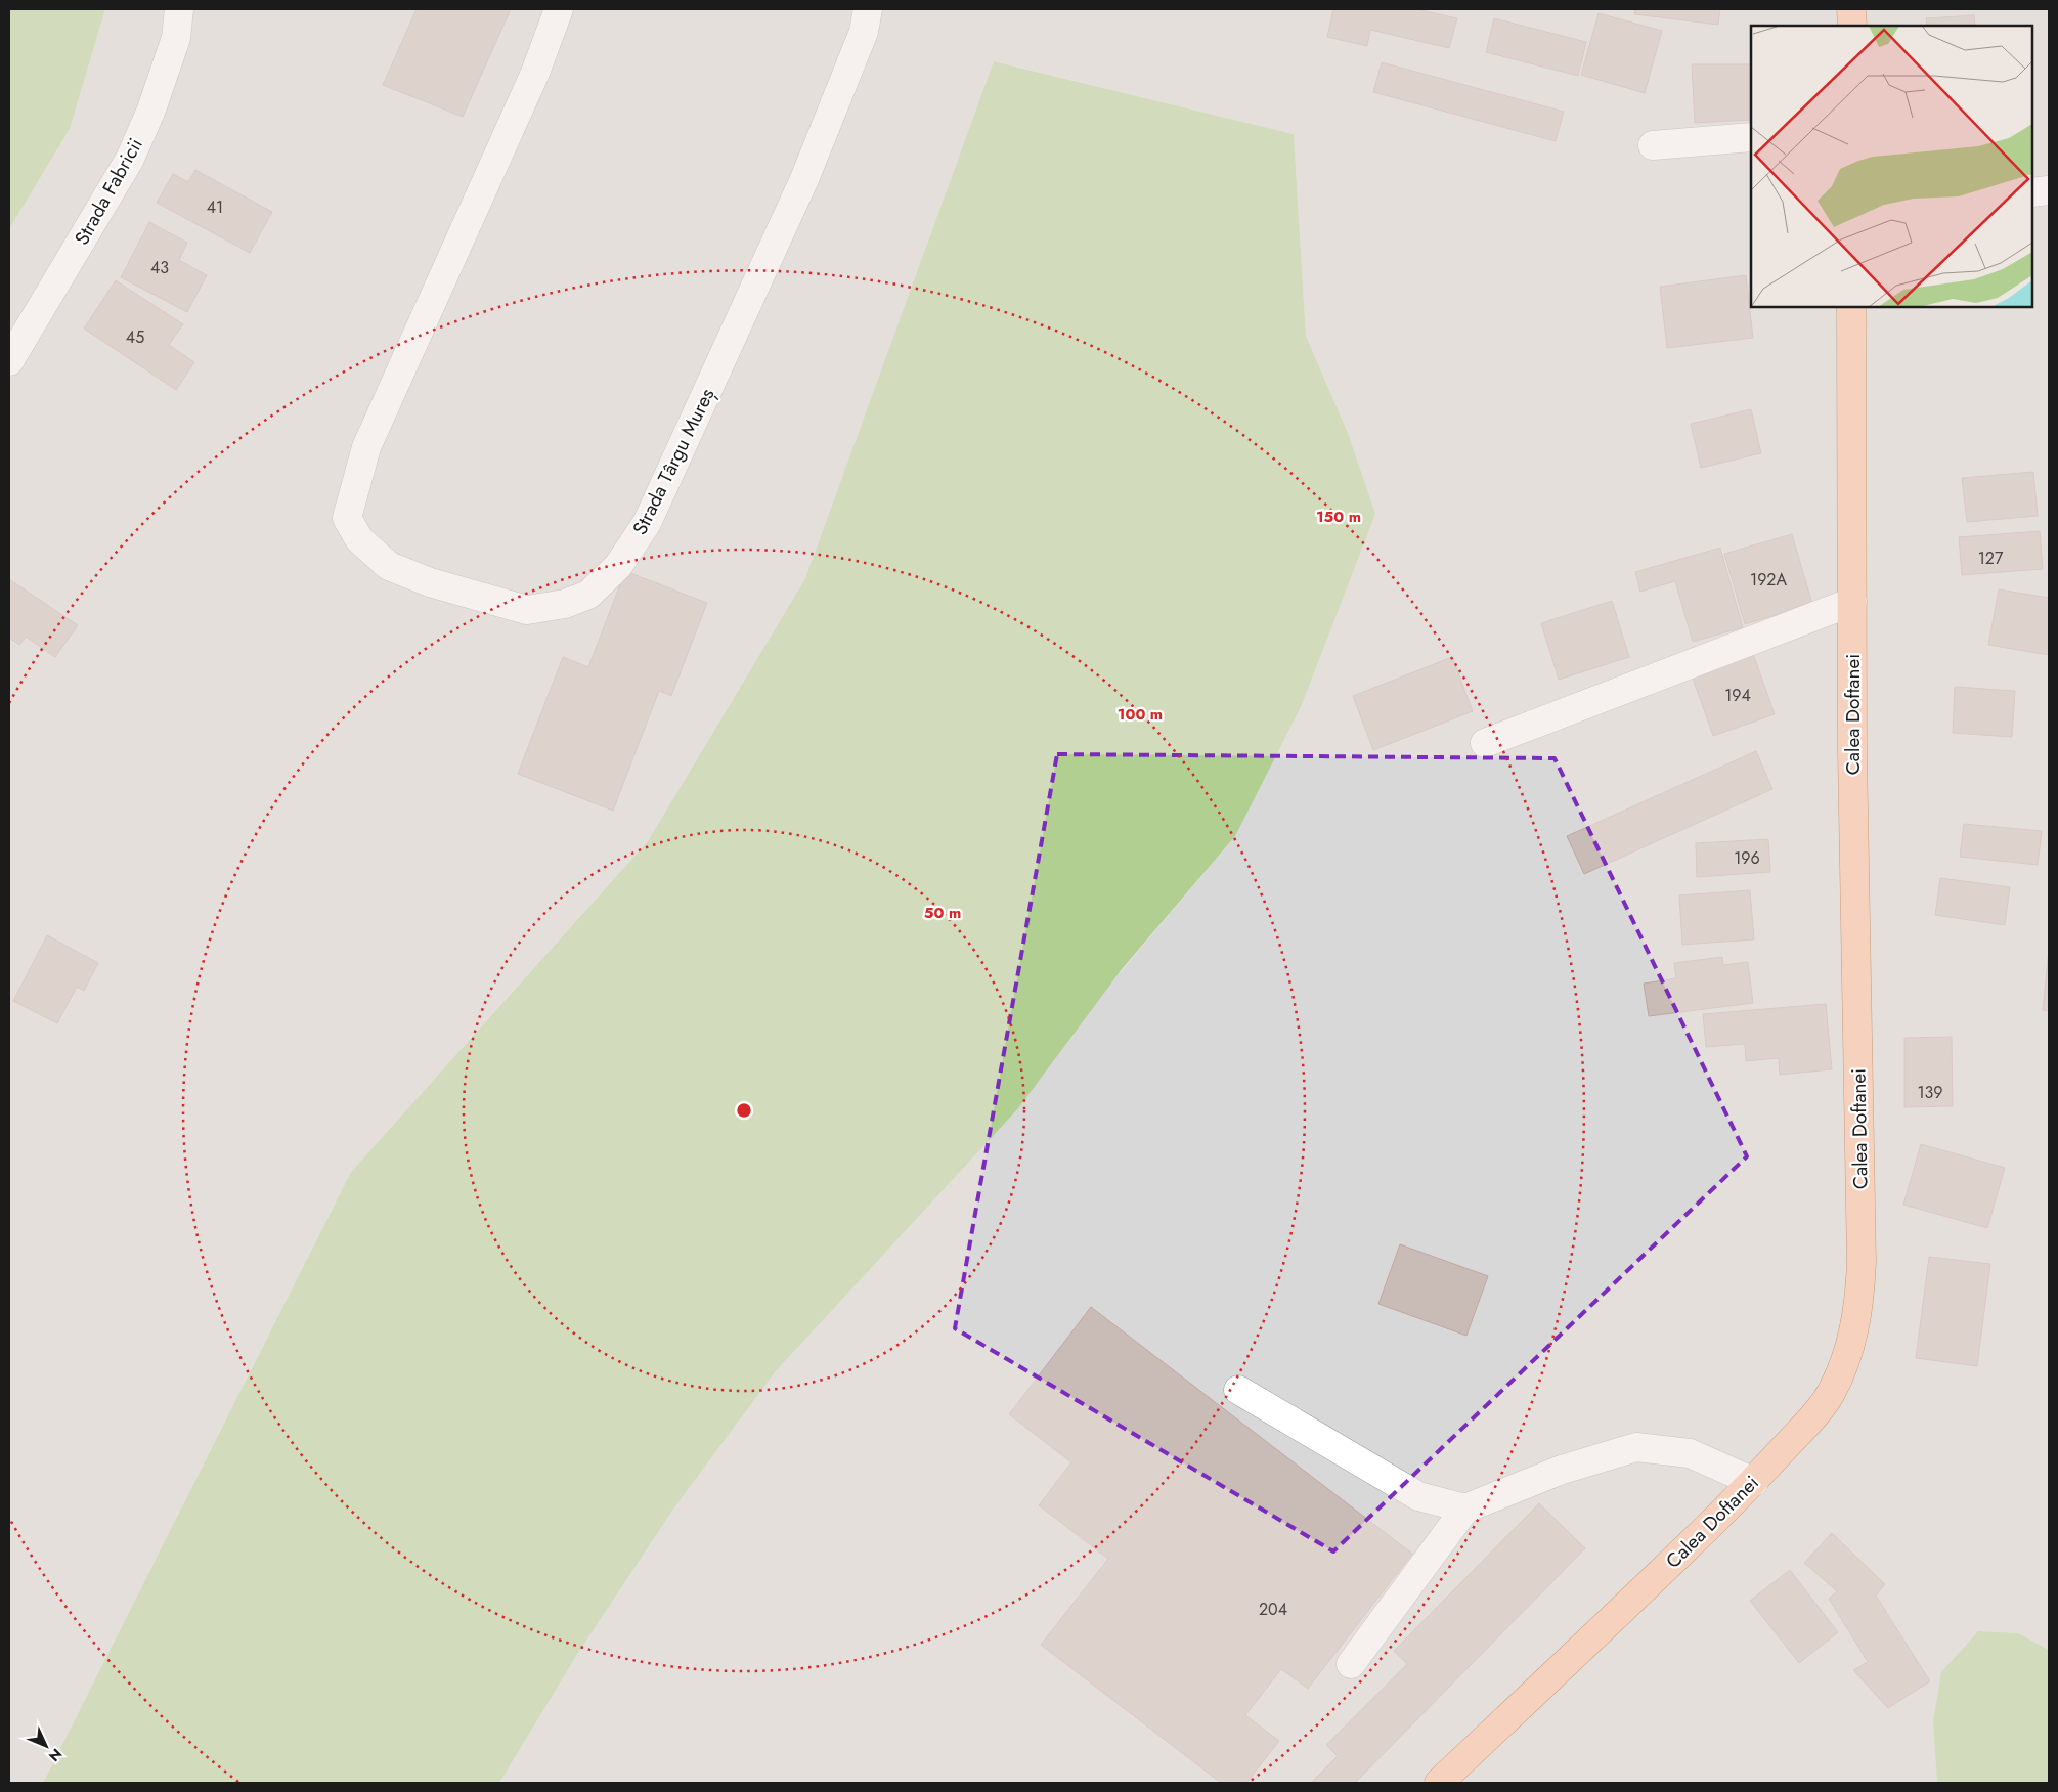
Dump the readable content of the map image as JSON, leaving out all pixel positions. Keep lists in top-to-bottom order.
{
  "streets": {
    "main road": ["Calea Doftanei"],
    "street": ["Strada Fabricii", "Strada Târgu Mureș"]
  },
  "house_numbers": [
    "41",
    "43",
    "45",
    "127",
    "192A",
    "194",
    "196",
    "139",
    "204"
  ],
  "north": "bottom right",
  "rings": ["150 m", "100 m", "50 m"]
}
